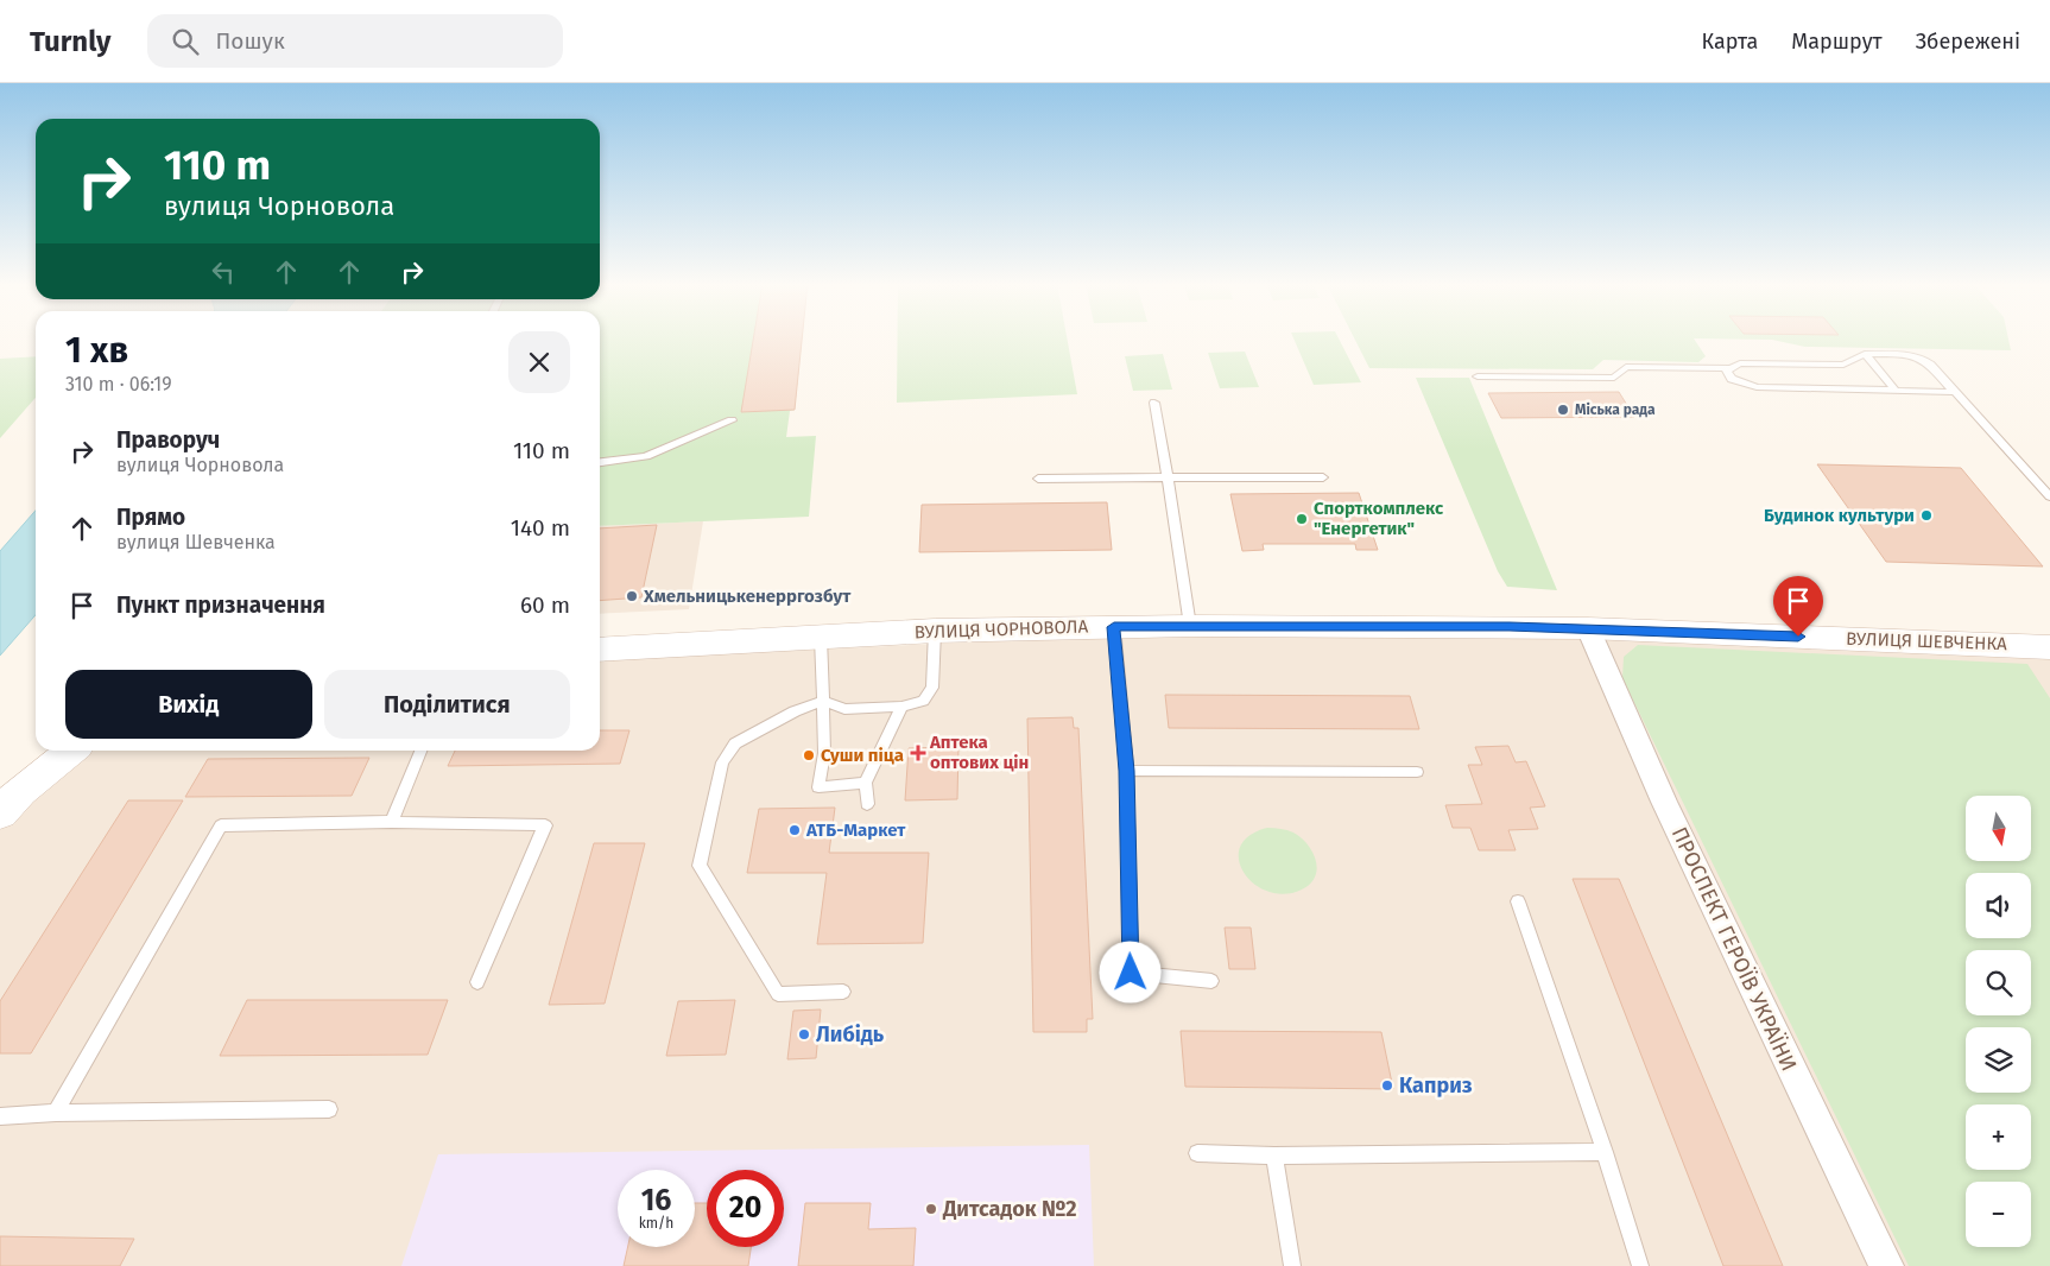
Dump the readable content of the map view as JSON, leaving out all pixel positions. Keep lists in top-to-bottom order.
{
  "streets": {
    "street": ["ВУЛИЦЯ ЧОРНОВОЛА", "ВУЛИЦЯ ШЕВЧЕНКА", "ПРОСПЕКТ ГЕРОЇВ УКРАЇНИ"]
  },
  "crossings": [
    ["ВУЛИЦЯ ЧОРНОВОЛА", "ВУЛИЦЯ ШЕВЧЕНКА"],
    ["ВУЛИЦЯ ЧОРНОВОЛА", "ПРОСПЕКТ ГЕРОЇВ УКРАЇНИ"],
    ["ВУЛИЦЯ ШЕВЧЕНКА", "ПРОСПЕКТ ГЕРОЇВ УКРАЇНИ"]
  ],
  "places": {
    "other": [
      "Міська рада",
      "Будинок культури",
      "Спорткомплекс \"Енергетик\"",
      "Хмельницькенерргозбут",
      "Суши піца",
      "АТБ-Маркет",
      "Либідь",
      "Каприз",
      "Дитсадок №2"
    ],
    "health": ["Аптека оптових цін"]
  },
  "north": "bottom",
  "page": {
    "header": "Turnly",
    "search": "Пошук",
    "nav": ["Карта", "Маршрут", "Збережені"],
    "turn": ["110 m", "вулиця Чорновола"],
    "heading": ["1 хв", "310 m · 06:19"],
    "list": [
      {
        "name": "Праворуч",
        "note": "вулиця Чорновола",
        "value": "110 m"
      },
      {
        "name": "Прямо",
        "note": "вулиця Шевченка",
        "value": "140 m"
      },
      {
        "name": "Пункт призначення",
        "value": "60 m"
      }
    ],
    "buttons": ["Вихід", "Поділитися"],
    "map_buttons": ["+", "−"],
    "speed": "16 km/h",
    "limit": "20"
  }
}
